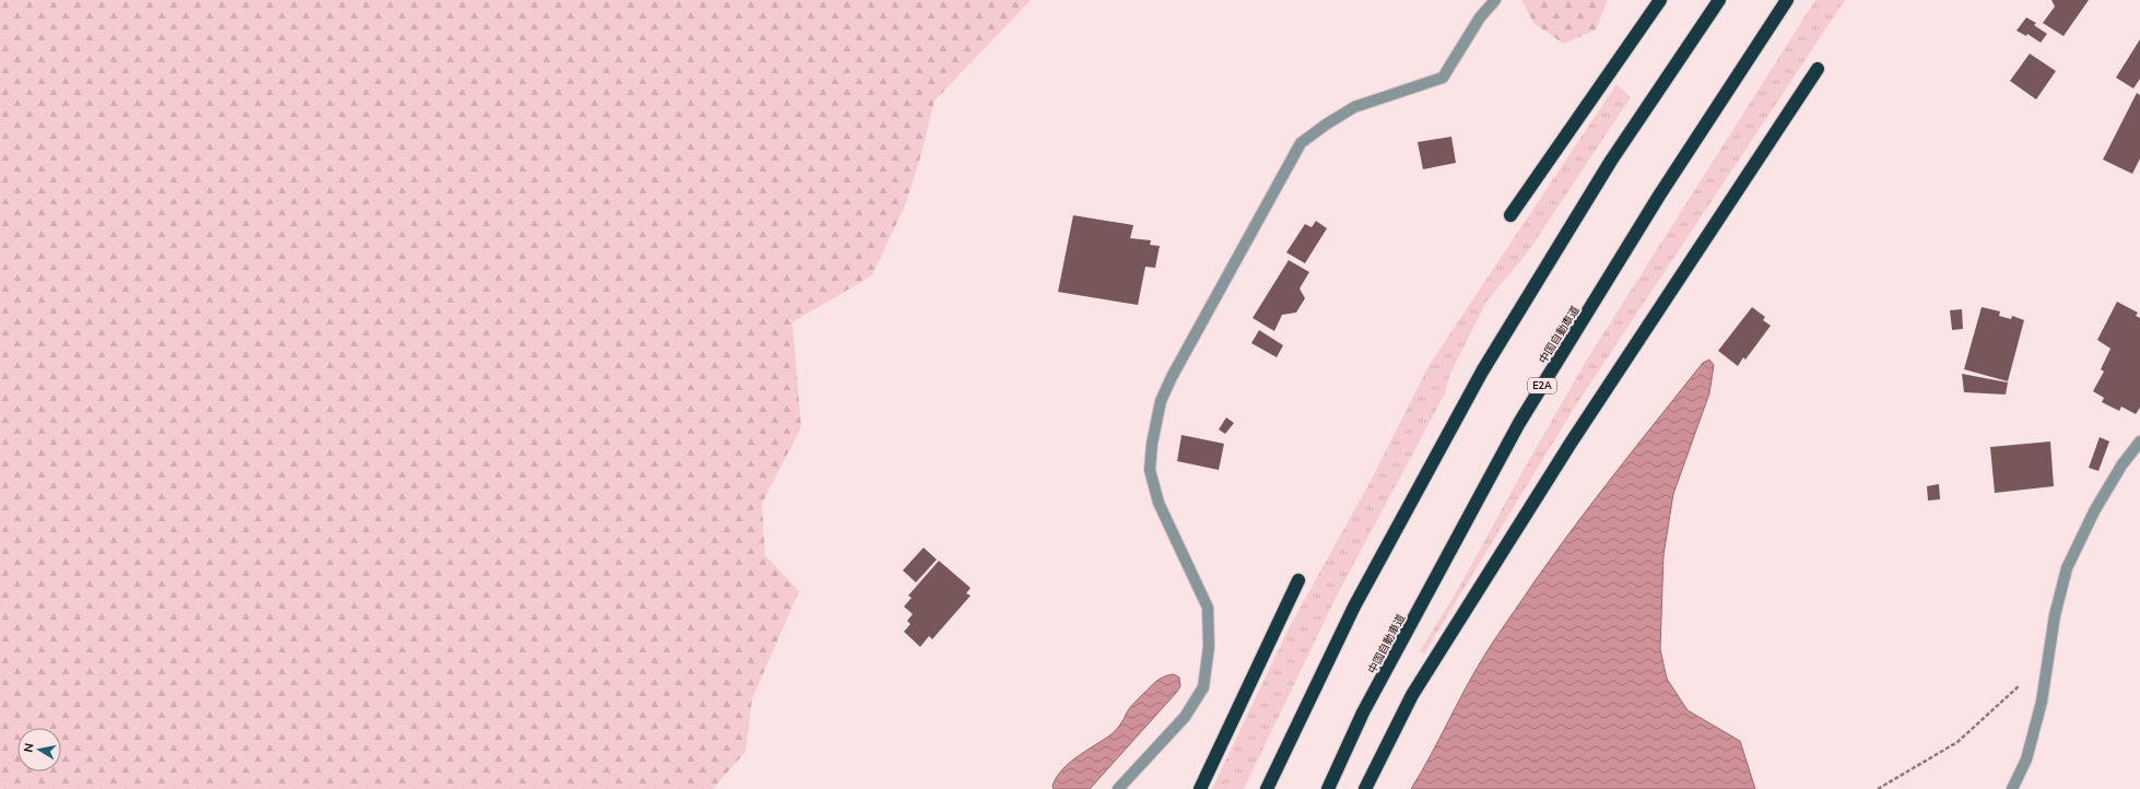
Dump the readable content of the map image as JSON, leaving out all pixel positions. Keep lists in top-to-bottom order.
{
  "streets": {
    "highway": ["中国自動車道", "E2A"]
  },
  "north": "left"
}
